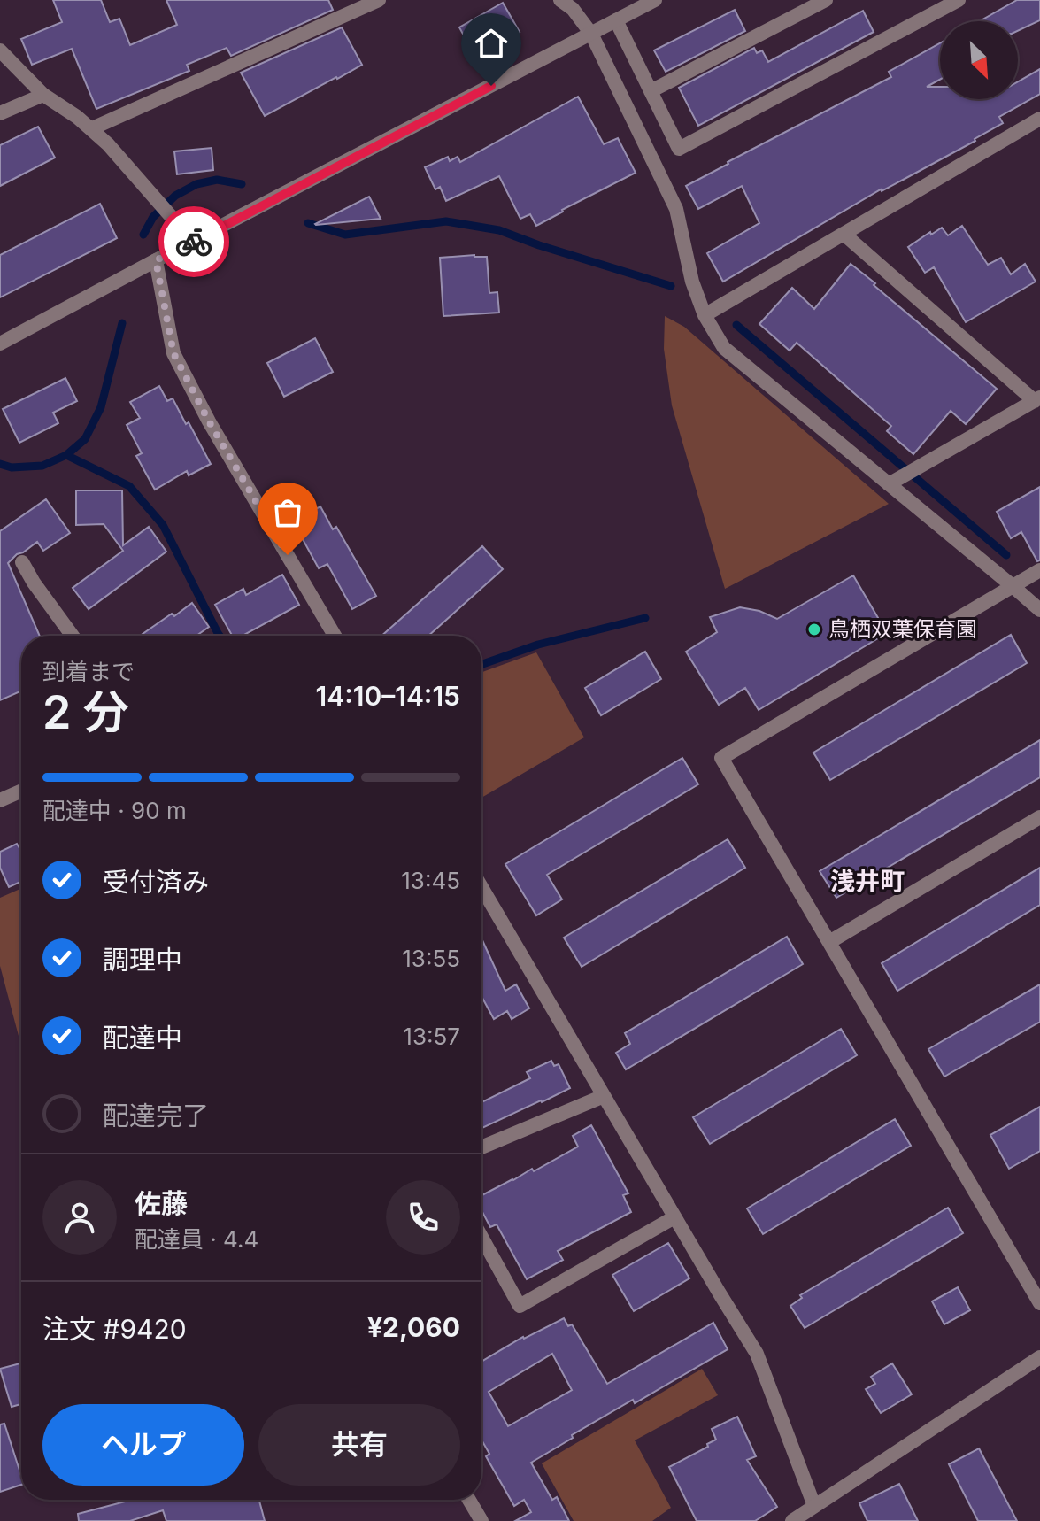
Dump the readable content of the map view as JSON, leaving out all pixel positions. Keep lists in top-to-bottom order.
{
  "districts": ["浅井町"],
  "places": ["鳥栖双葉保育園"],
  "north": "bottom right",
  "page": {
    "heading": ["2 分", "到着まで", "14:10–14:15"],
    "panel": [
      "佐藤",
      "配達員 · 4.4",
      "注文 #9420",
      "¥2,060"
    ],
    "bar": "配達中 · 90 m",
    "list": [
      ["受付済み", "13:45"],
      ["調理中", "13:55"],
      ["配達中", "13:57"],
      "配達完了"
    ],
    "buttons": ["ヘルプ", "共有"]
  }
}
